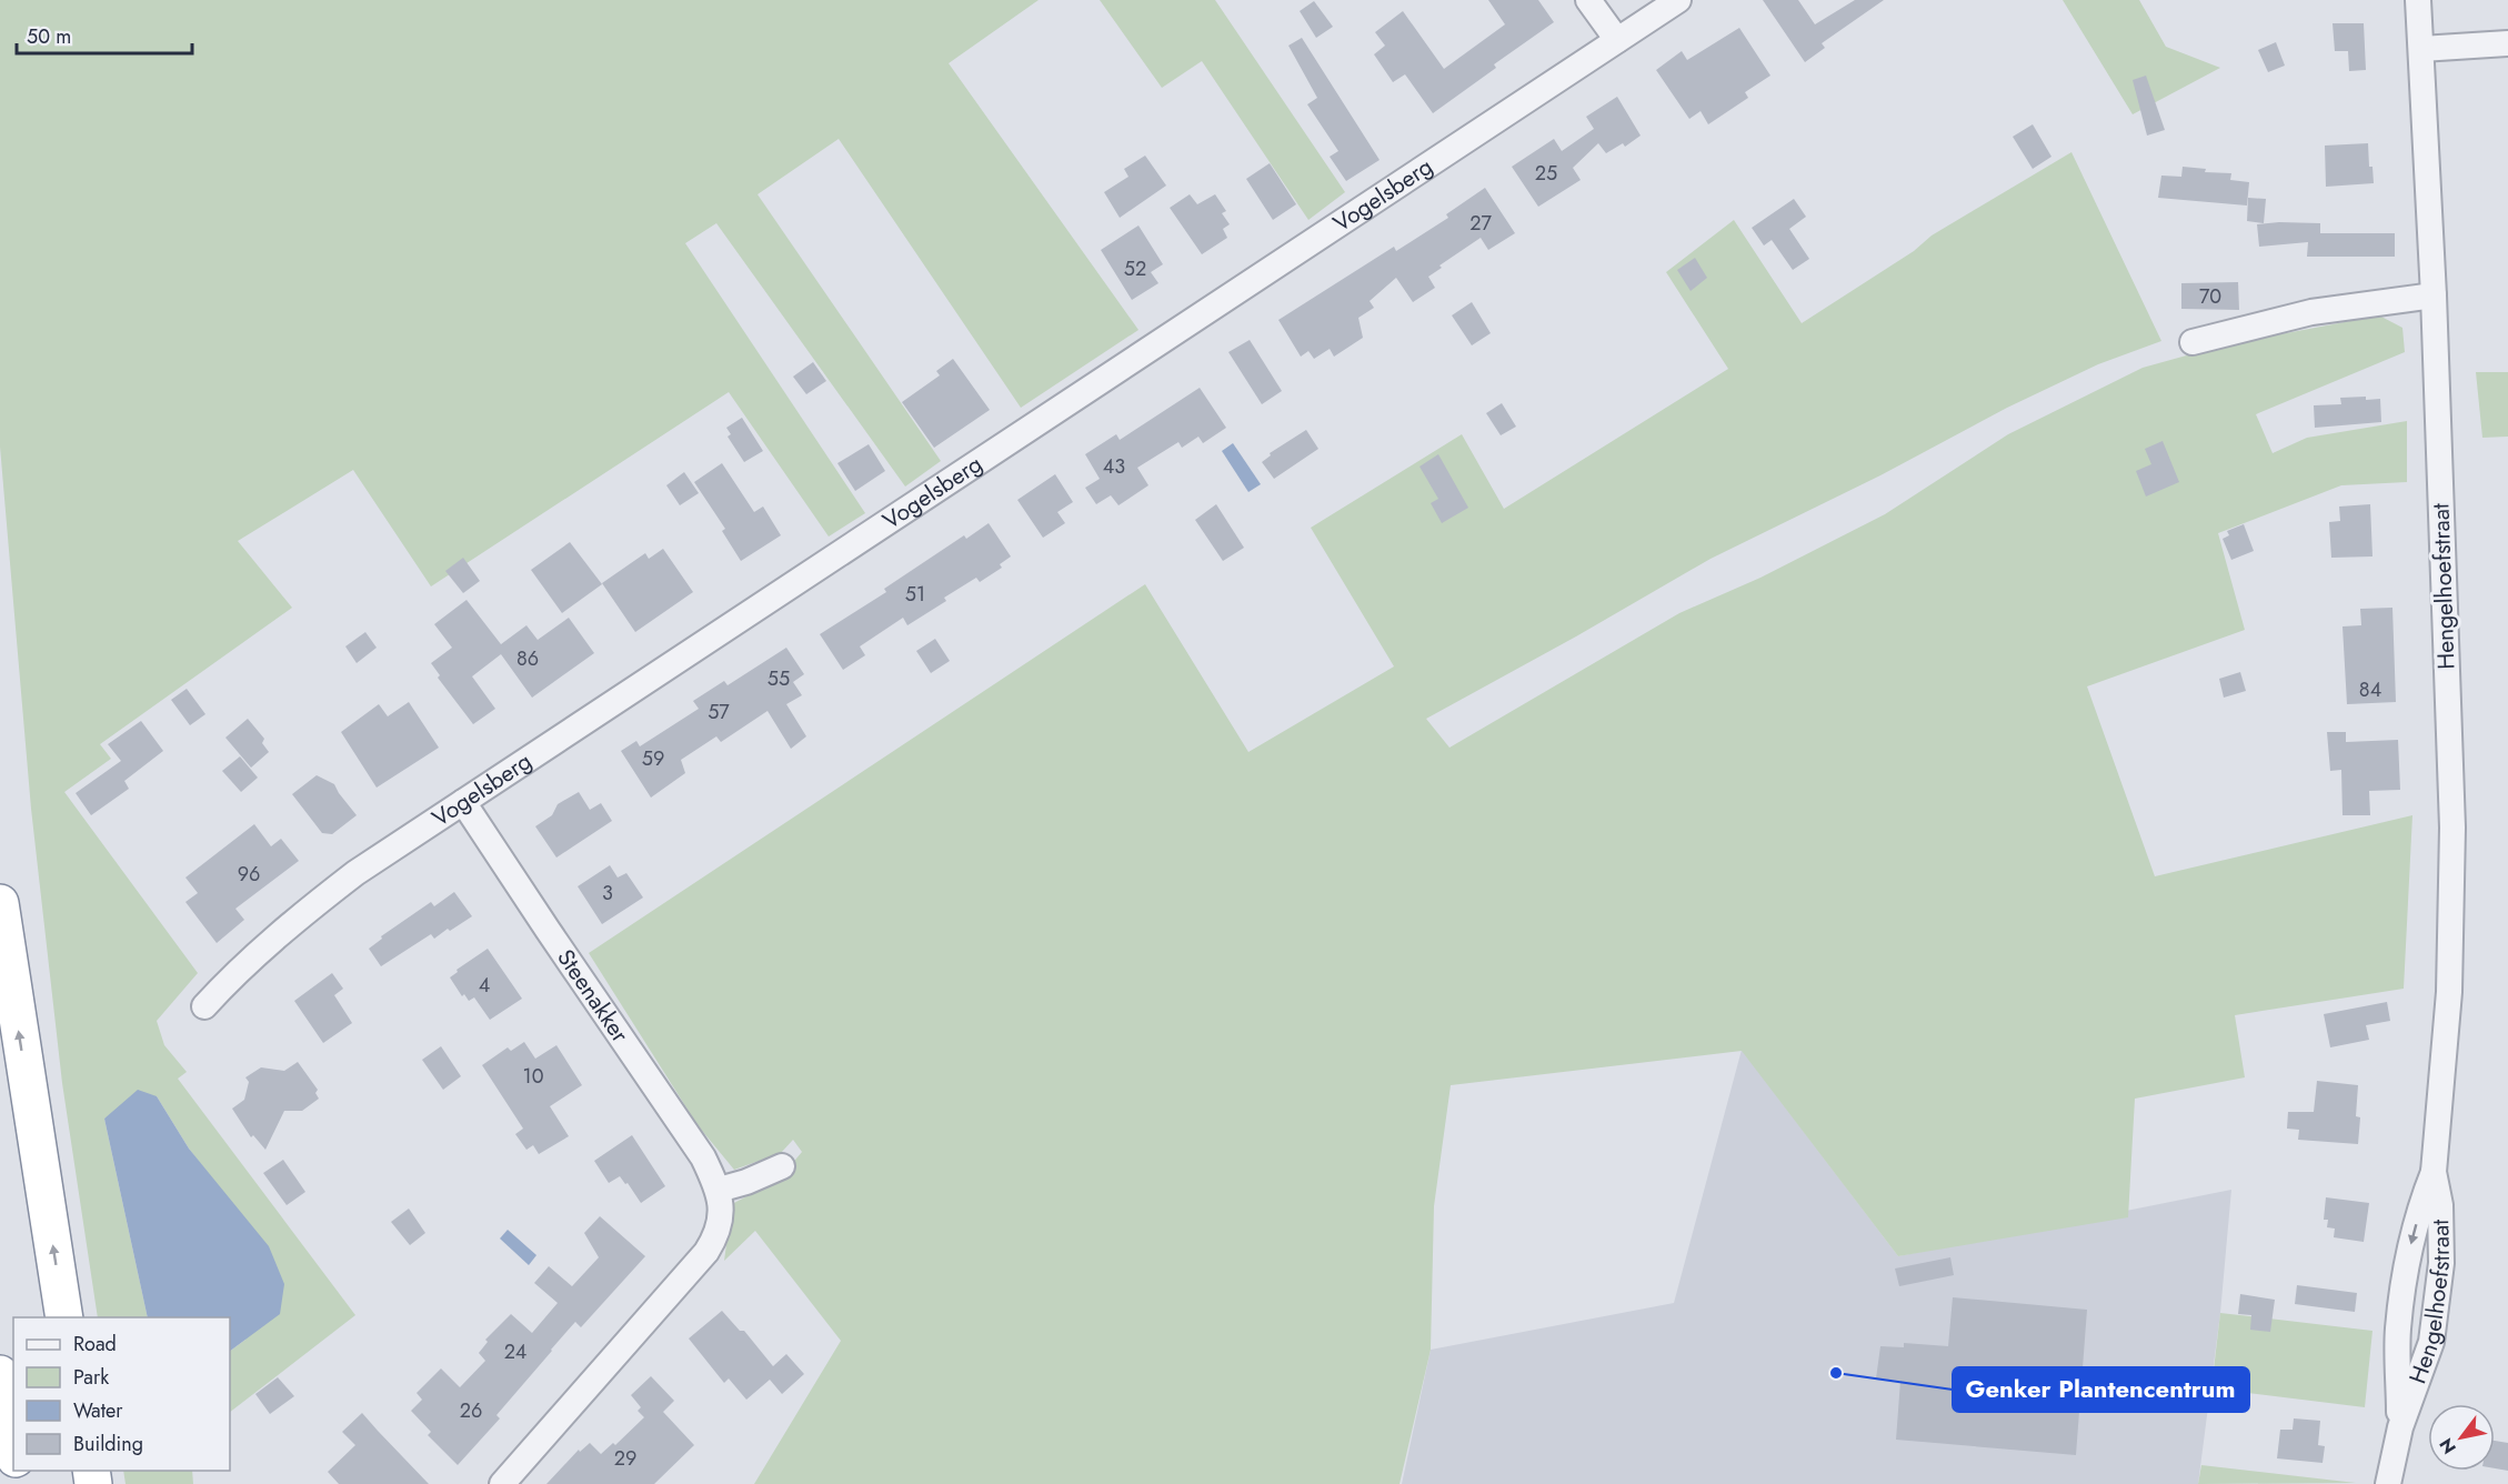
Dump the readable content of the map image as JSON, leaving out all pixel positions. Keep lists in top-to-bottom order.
{
  "streets": {
    "street": ["Vogelsberg", "Hengelhoefstraat", "Steenakker"]
  },
  "crossings": [
    ["Vogelsberg", "Steenakker"]
  ],
  "places": ["Genker Plantencentrum"],
  "house_numbers": [
    "25",
    "27",
    "52",
    "70",
    "43",
    "51",
    "86",
    "55",
    "84",
    "57",
    "59",
    "96",
    "3",
    "4",
    "10",
    "24",
    "26",
    "29"
  ],
  "legend": [
    "Road",
    "Park",
    "Water",
    "Building"
  ],
  "scale_bar": "50 m",
  "north": "bottom left"
}
